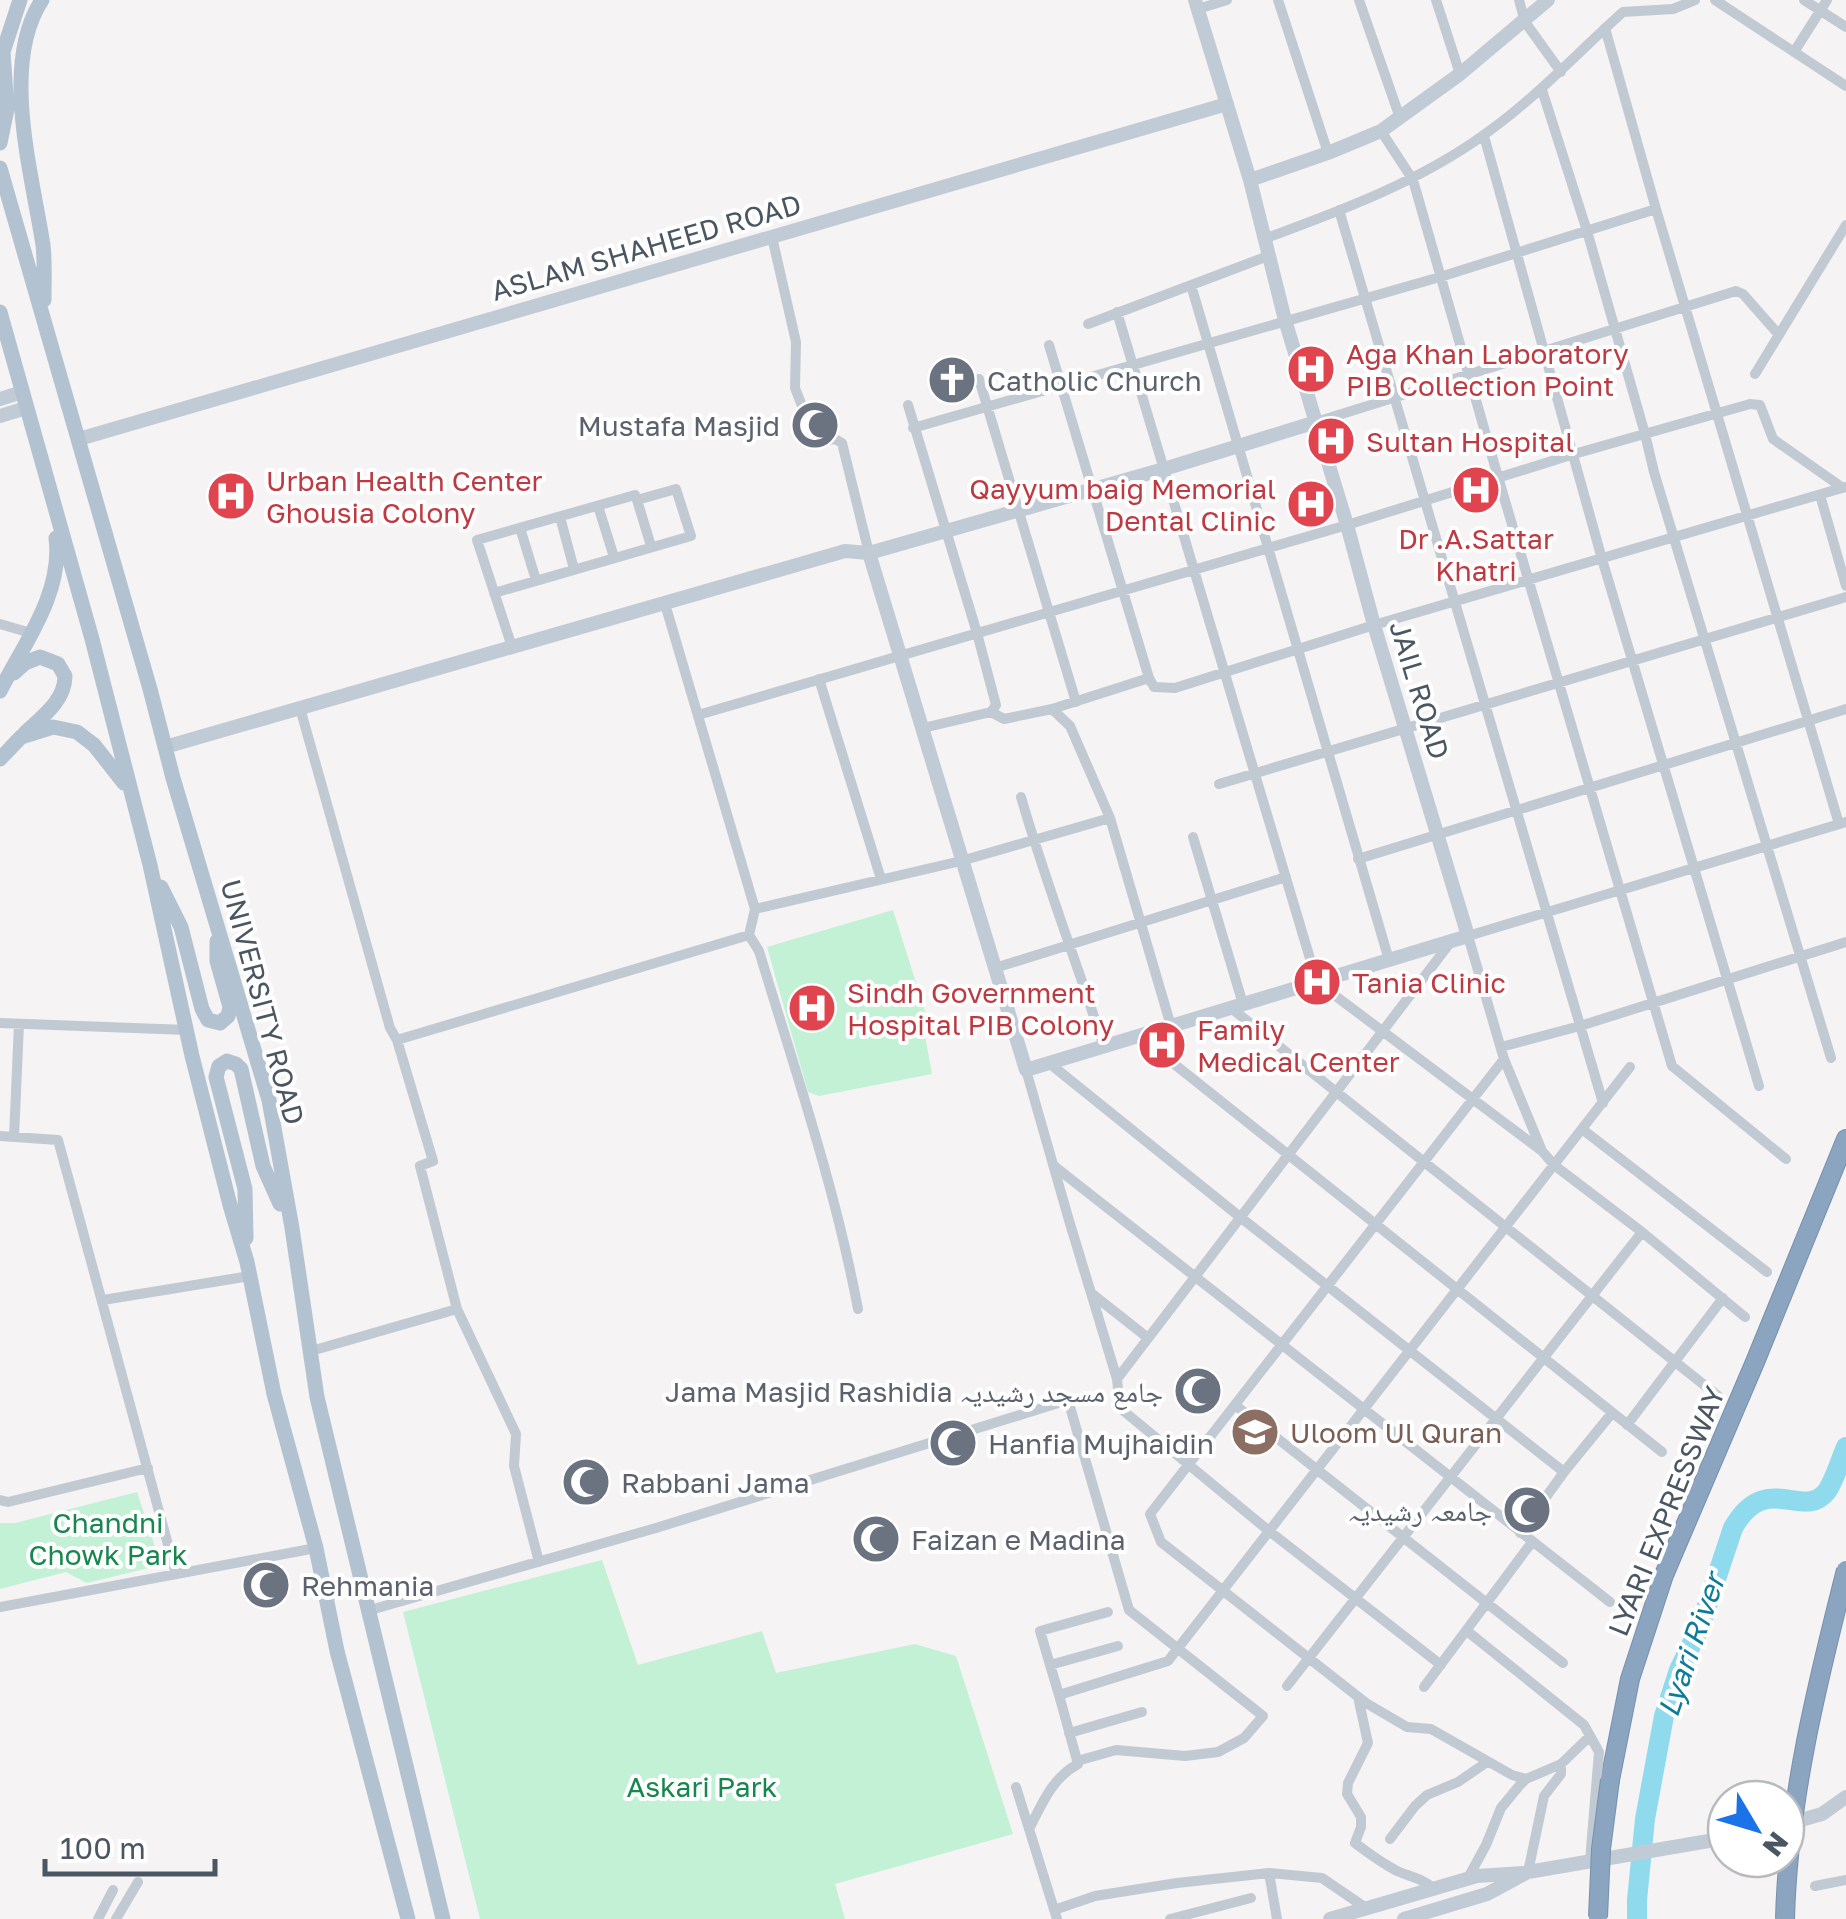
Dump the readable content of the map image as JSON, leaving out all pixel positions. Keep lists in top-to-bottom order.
{
  "streets": {
    "highway": ["LYARI EXPRESSWAY"],
    "main road": ["UNIVERSITY ROAD"],
    "street": ["ASLAM SHAHEED ROAD", "JAIL ROAD"]
  },
  "crossings": [
    ["ASLAM SHAHEED ROAD", "JAIL ROAD"],
    ["ASLAM SHAHEED ROAD", "UNIVERSITY ROAD"]
  ],
  "water": ["Lyari River"],
  "parks": ["Chandni Chowk Park", "Askari Park"],
  "places": {
    "hospital": [
      "Aga Khan Laboratory PIB Collection Point",
      "Sultan Hospital",
      "Dr .A.Sattar Khatri",
      "Urban Health Center Ghousia Colony",
      "Qayyum baig Memorial Dental Clinic",
      "Tania Clinic",
      "Sindh Government Hospital PIB Colony",
      "Family Medical Center"
    ],
    "church": ["Catholic Church"],
    "mosque": [
      "Mustafa Masjid",
      "Jama Masjid Rashidia جامع مسجد رشیدیہ",
      "Hanfia Mujhaidin",
      "Rabbani Jama",
      "جامعہ رشیدیہ",
      "Faizan e Madina",
      "Rehmania"
    ],
    "school or university": ["Uloom Ul Quran"]
  },
  "scale_bar": "100 m",
  "north": "bottom right"
}
